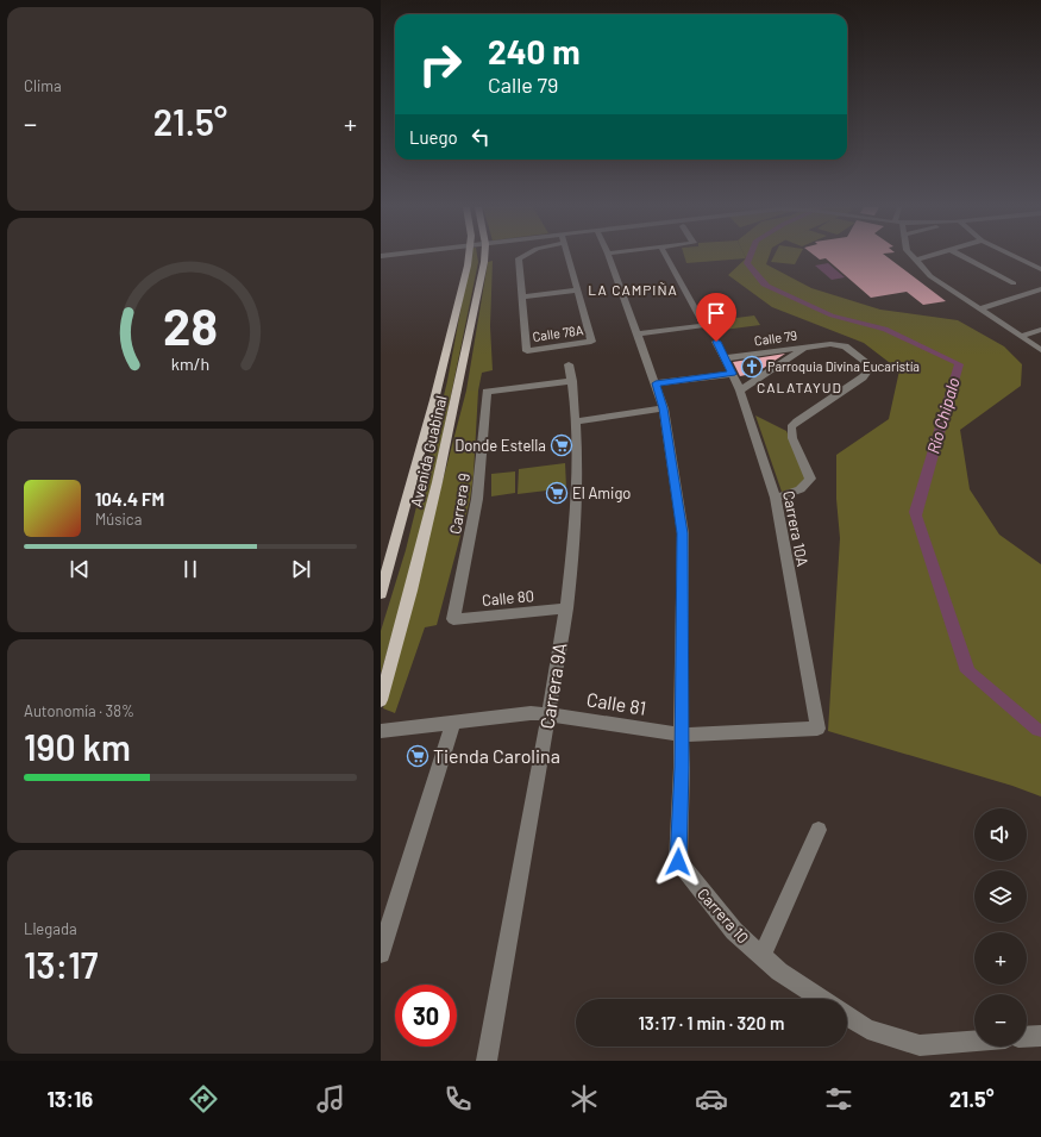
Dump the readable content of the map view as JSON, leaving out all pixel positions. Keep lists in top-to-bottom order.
{
  "streets": {
    "main road": ["Avenida Guabinal"],
    "street": [
      "Calle 78A",
      "Calle 79",
      "Carrera 9",
      "Carrera 10A",
      "Calle 80",
      "Carrera 9A",
      "Calle 81",
      "Carrera 10"
    ]
  },
  "crossings": [
    ["Calle 79", "Carrera 10A"],
    ["Carrera 9", "Calle 80"],
    ["Carrera 9", "Carrera 9A"],
    ["Carrera 10A", "Calle 81"],
    ["Calle 80", "Carrera 9A"],
    ["Carrera 9A", "Calle 81"],
    ["Calle 81", "Carrera 10"]
  ],
  "districts": ["LA CAMPIÑA", "CALATAYUD"],
  "water": ["Río Chipalo"],
  "places": {
    "church": ["Parroquia Divina Eucaristía"],
    "supermarket": ["Donde Estella", "El Amigo", "Tienda Carolina"]
  },
  "page": {
    "tile": [
      "Clima",
      ["Autonomía · 38%", "190 km"],
      ["Llegada", "13:17"]
    ],
    "turn": ["240 m", "Calle 79"],
    "heat": ["−", "21.5°", "+"],
    "then": "Luego",
    "song": ["104.4 FM", "Música"],
    "map_buttons": ["+", "−"],
    "limit": "30",
    "trip": "13:17 · 1 min · 320 m",
    "tabs": ["13:16", "21.5°"],
    "gauge": ["28", "km/h"]
  }
}
